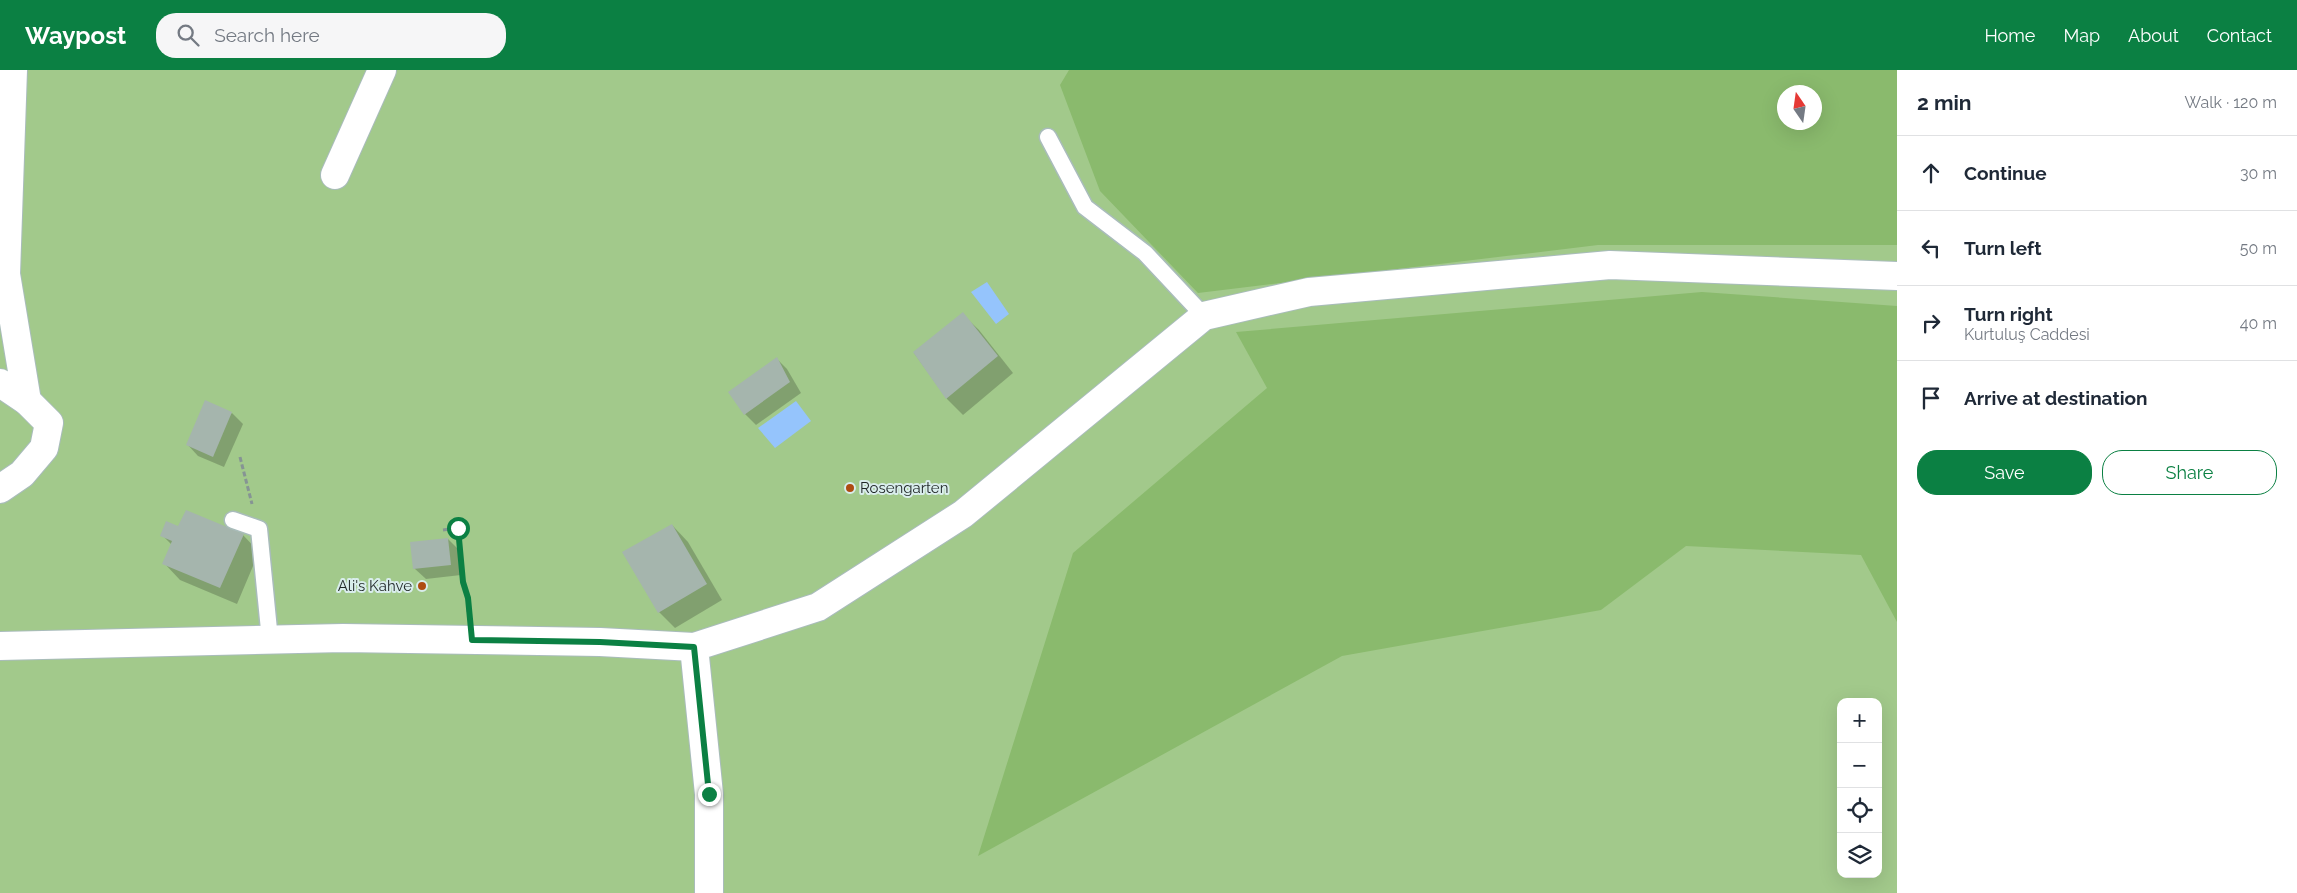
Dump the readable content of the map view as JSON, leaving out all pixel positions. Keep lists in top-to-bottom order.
{
  "places": ["Rosengarten", "Ali's Kahve"],
  "north": "top",
  "page": {
    "header": "Waypost",
    "search": "Search here",
    "nav": [
      "Home",
      "Map",
      "About",
      "Contact"
    ],
    "heading": ["2 min", "Walk · 120 m"],
    "list": [
      ["Continue", "30 m"],
      ["Turn left", "50 m"],
      ["Turn right", "Kurtuluş Caddesi", "40 m"],
      "Arrive at destination"
    ],
    "buttons": ["Save", "Share"],
    "map_buttons": ["+", "−"]
  }
}
